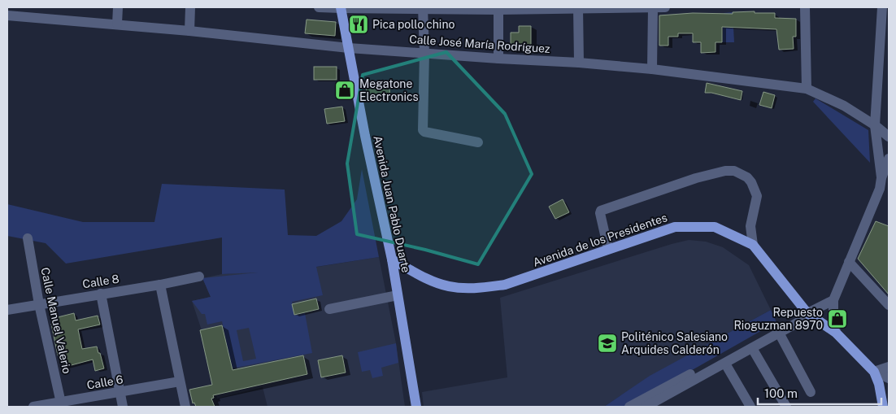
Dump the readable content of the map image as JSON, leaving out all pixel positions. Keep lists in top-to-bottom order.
{
  "streets": {
    "main road": ["Avenida Juan Pablo Duarte", "Avenida de los Presidentes"],
    "street": [
      "Calle José María Rodríguez",
      "Calle 8",
      "Calle Manuel Valerio",
      "Calle 6"
    ]
  },
  "crossings": [
    ["Calle José María Rodríguez", "Avenida Juan Pablo Duarte"],
    ["Avenida Juan Pablo Duarte", "Avenida de los Presidentes"],
    ["Calle 8", "Calle Manuel Valerio"],
    ["Calle Manuel Valerio", "Calle 6"]
  ],
  "places": {
    "restaurant": ["Pica pollo chino"],
    "shop": ["Megatone Electronics", "Repuesto Rioguzman 8970"],
    "school or university": ["Politénico Salesiano Arquides Calderón"]
  },
  "scale_bar": "100 m"
}
